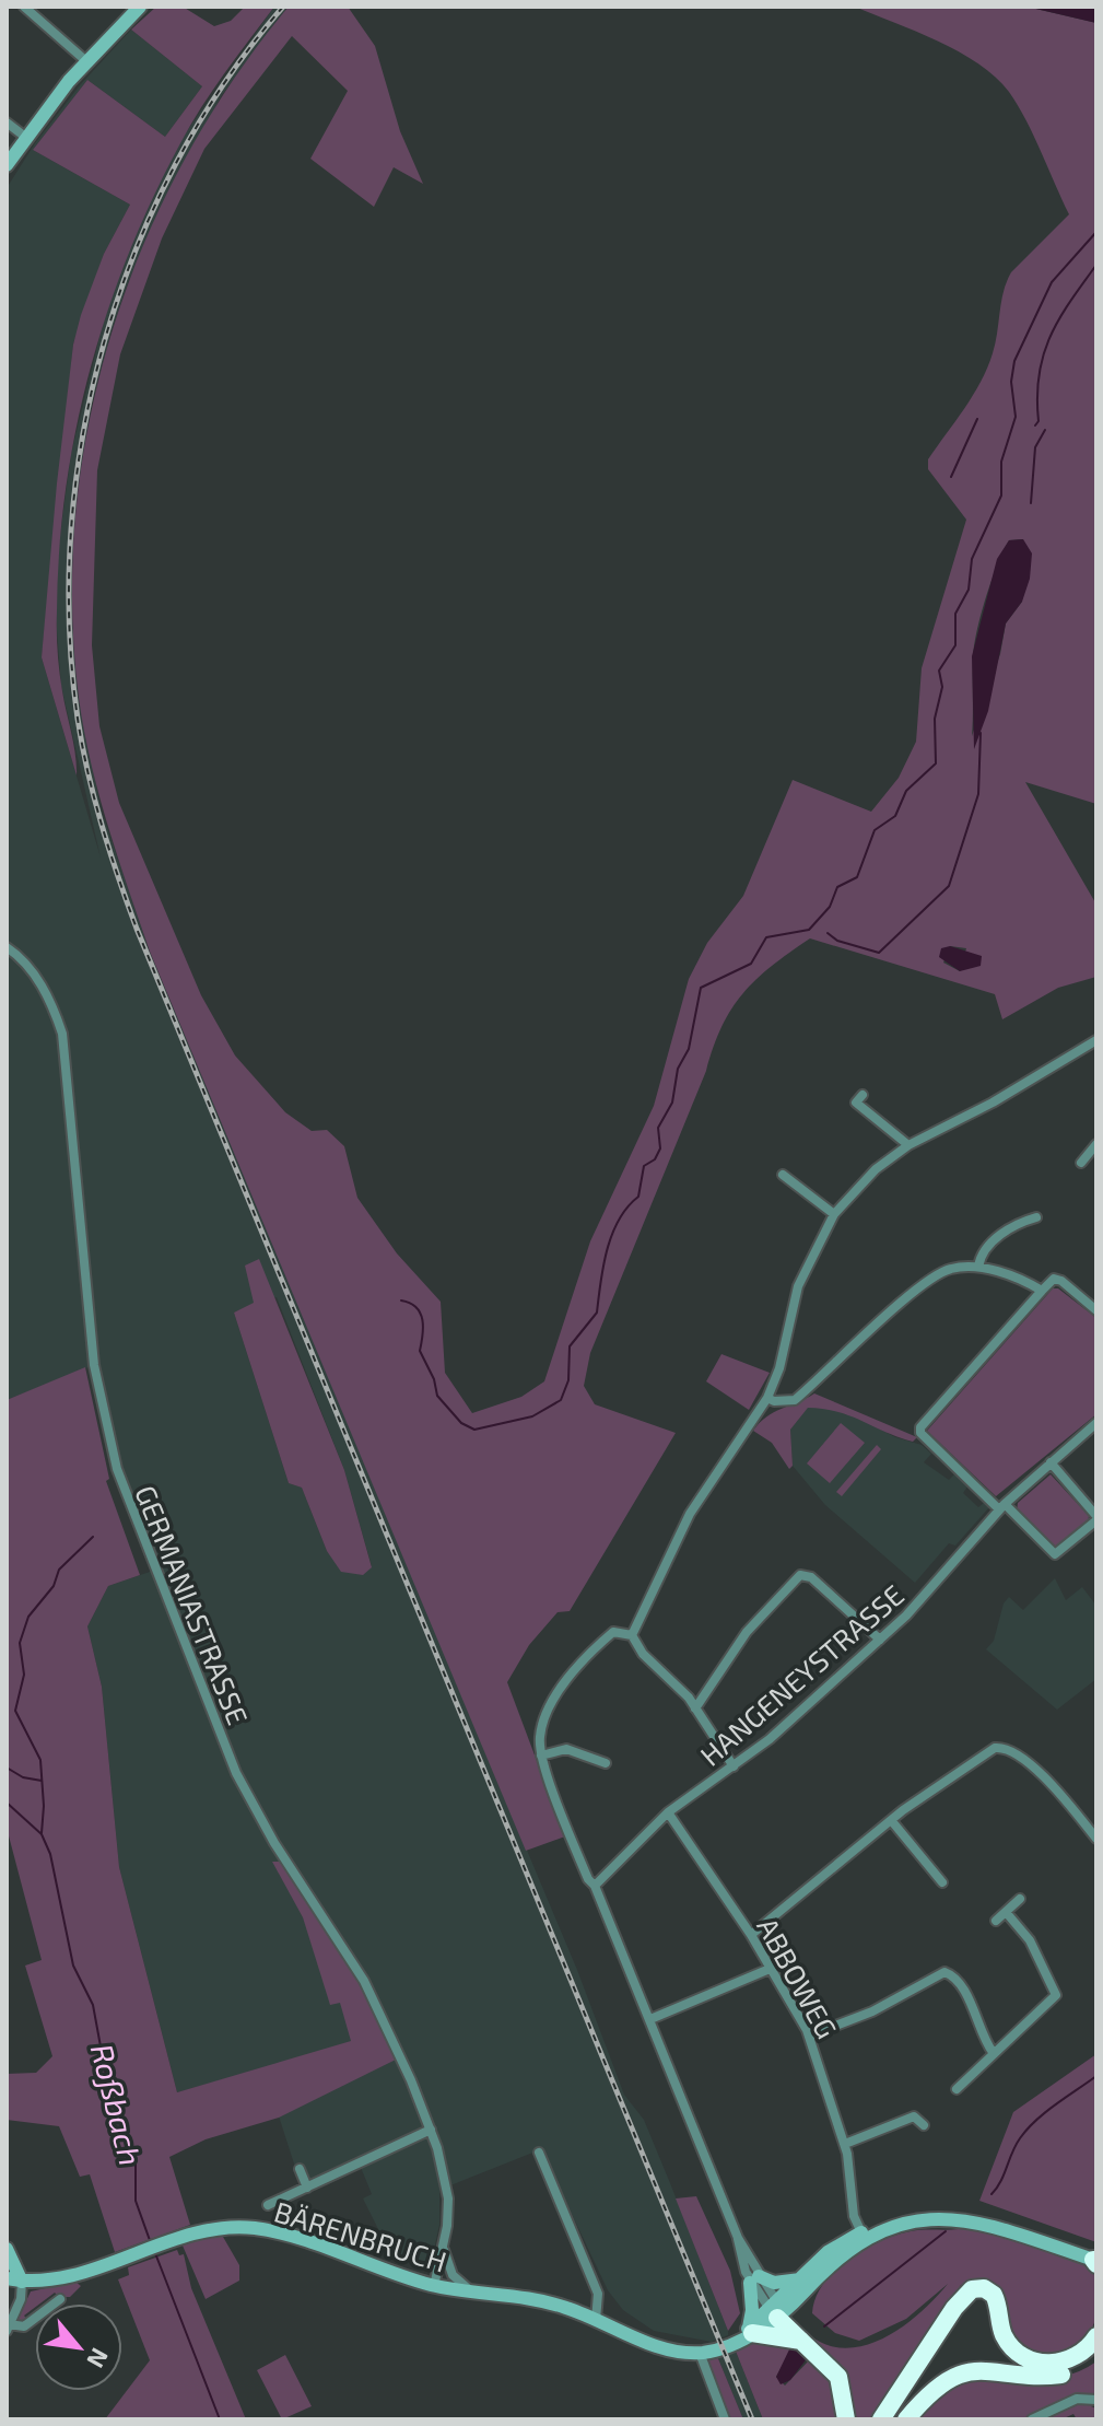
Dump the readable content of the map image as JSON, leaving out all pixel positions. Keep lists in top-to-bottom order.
{
  "streets": {
    "main road": ["BÄRENBRUCH"],
    "street": ["GERMANIASTRASSE", "HANGENEYSTRASSE", "ABBOWEG"]
  },
  "crossings": [
    ["GERMANIASTRASSE", "BÄRENBRUCH"],
    ["HANGENEYSTRASSE", "ABBOWEG"],
    ["ABBOWEG", "BÄRENBRUCH"]
  ],
  "water": ["Roßbach"],
  "north": "bottom right"
}
